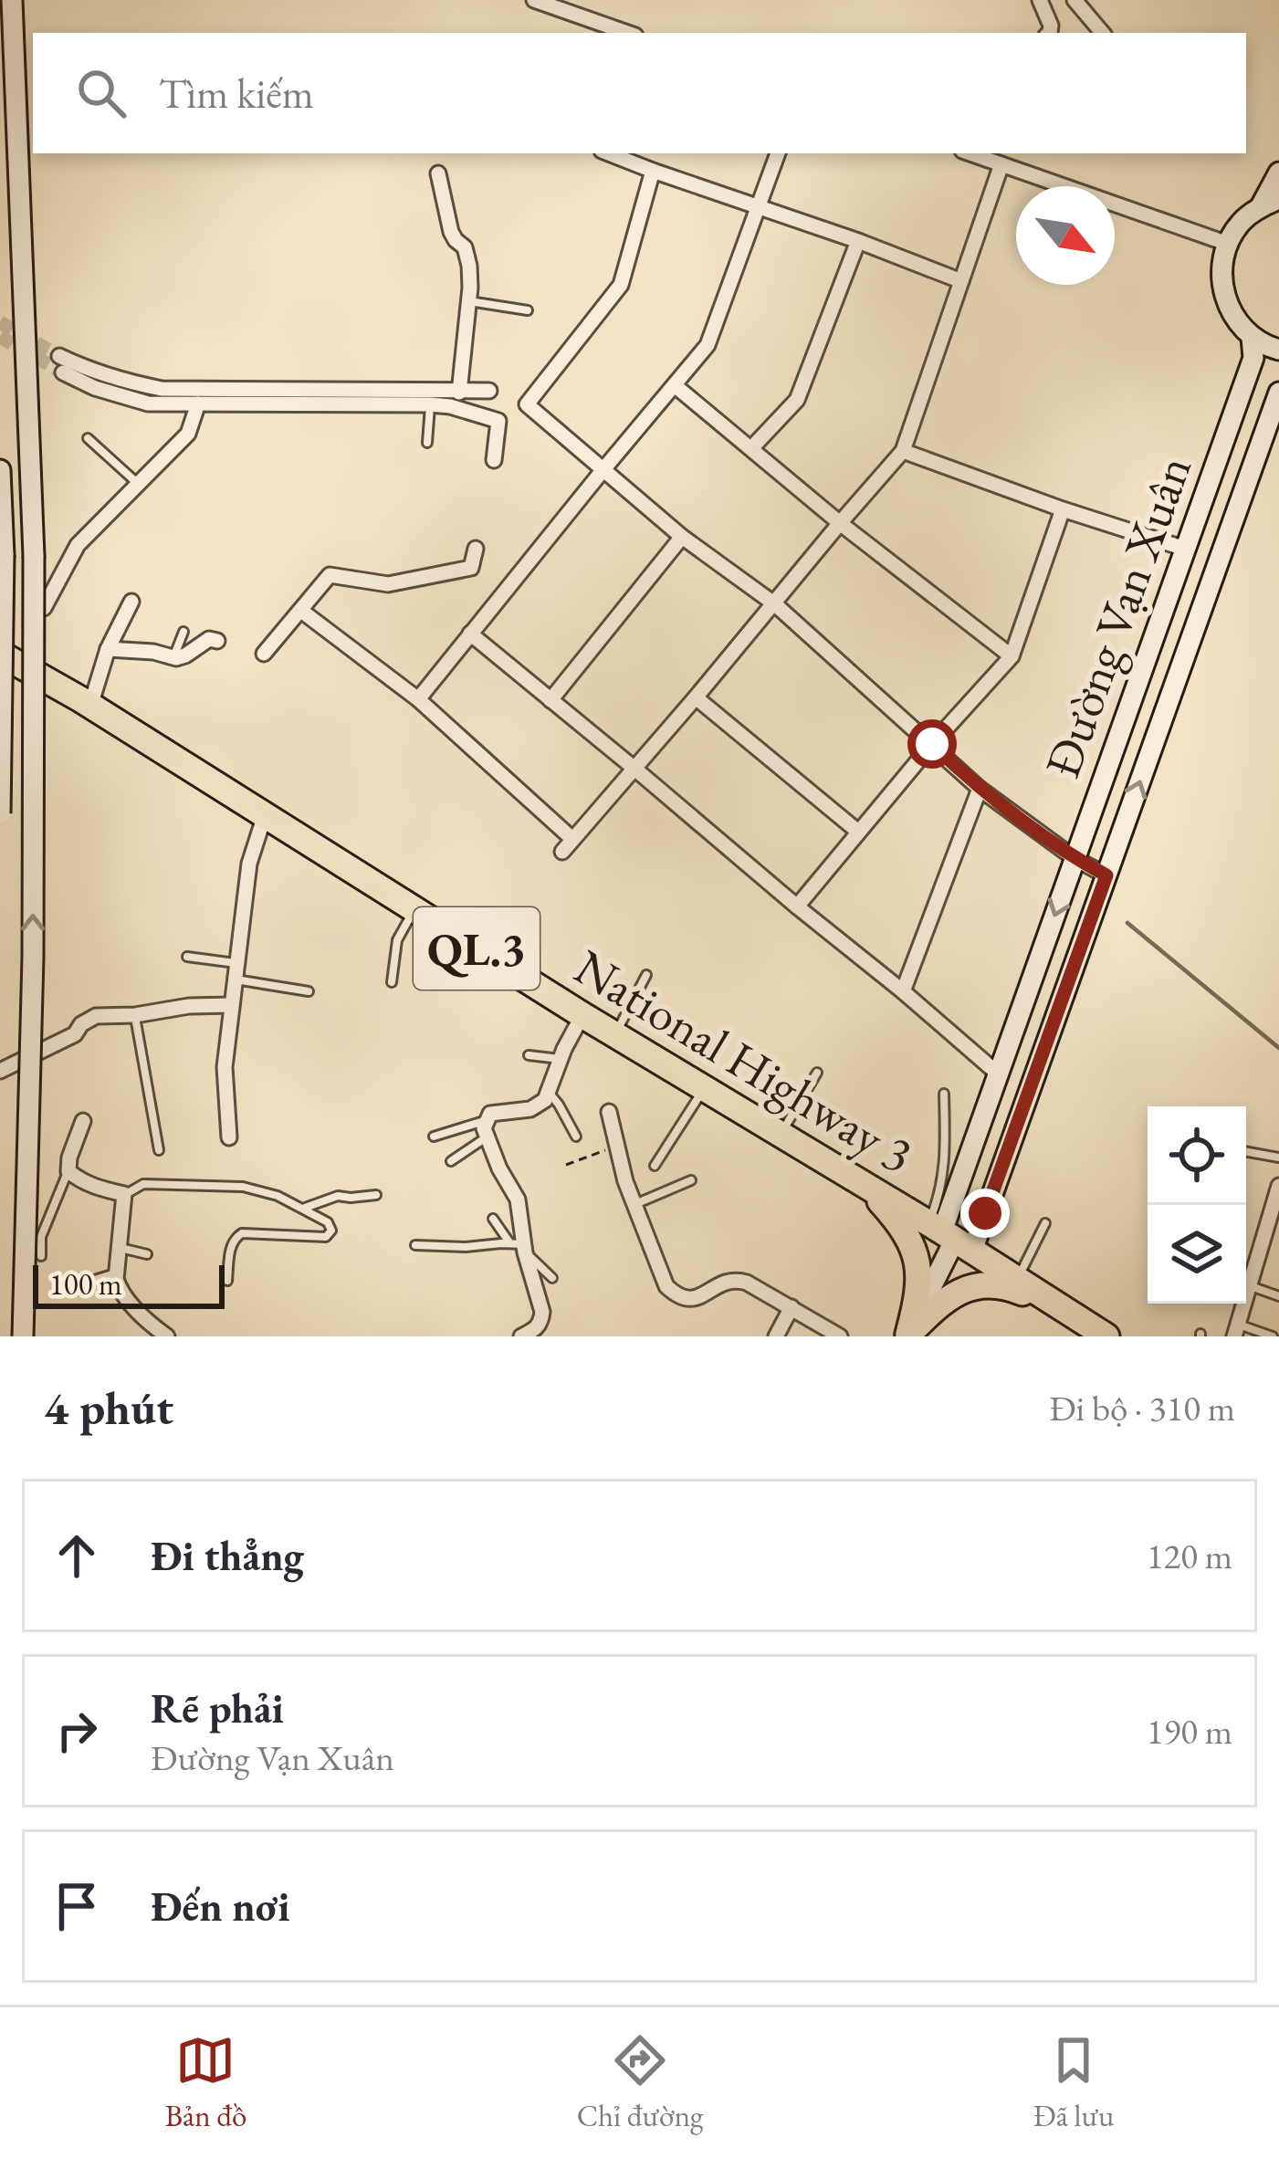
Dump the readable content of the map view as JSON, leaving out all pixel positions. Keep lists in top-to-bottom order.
{
  "streets": {
    "highway": ["QL.3", "National Highway 3"],
    "street": ["Đường Vạn Xuân"]
  },
  "crossings": [
    ["Đường Vạn Xuân", "National Highway 3"]
  ],
  "scale_bar": "100 m",
  "north": "bottom right",
  "page": {
    "search": "Tìm kiếm",
    "scale": "100 m",
    "heading": ["4 phút", "Đi bộ · 310 m"],
    "list": [
      ["Đi thẳng", "120 m"],
      ["Rẽ phải", "Đường Vạn Xuân", "190 m"],
      "Đến nơi"
    ],
    "nav": ["Bản đồ", "Chỉ đường", "Đã lưu"]
  }
}
